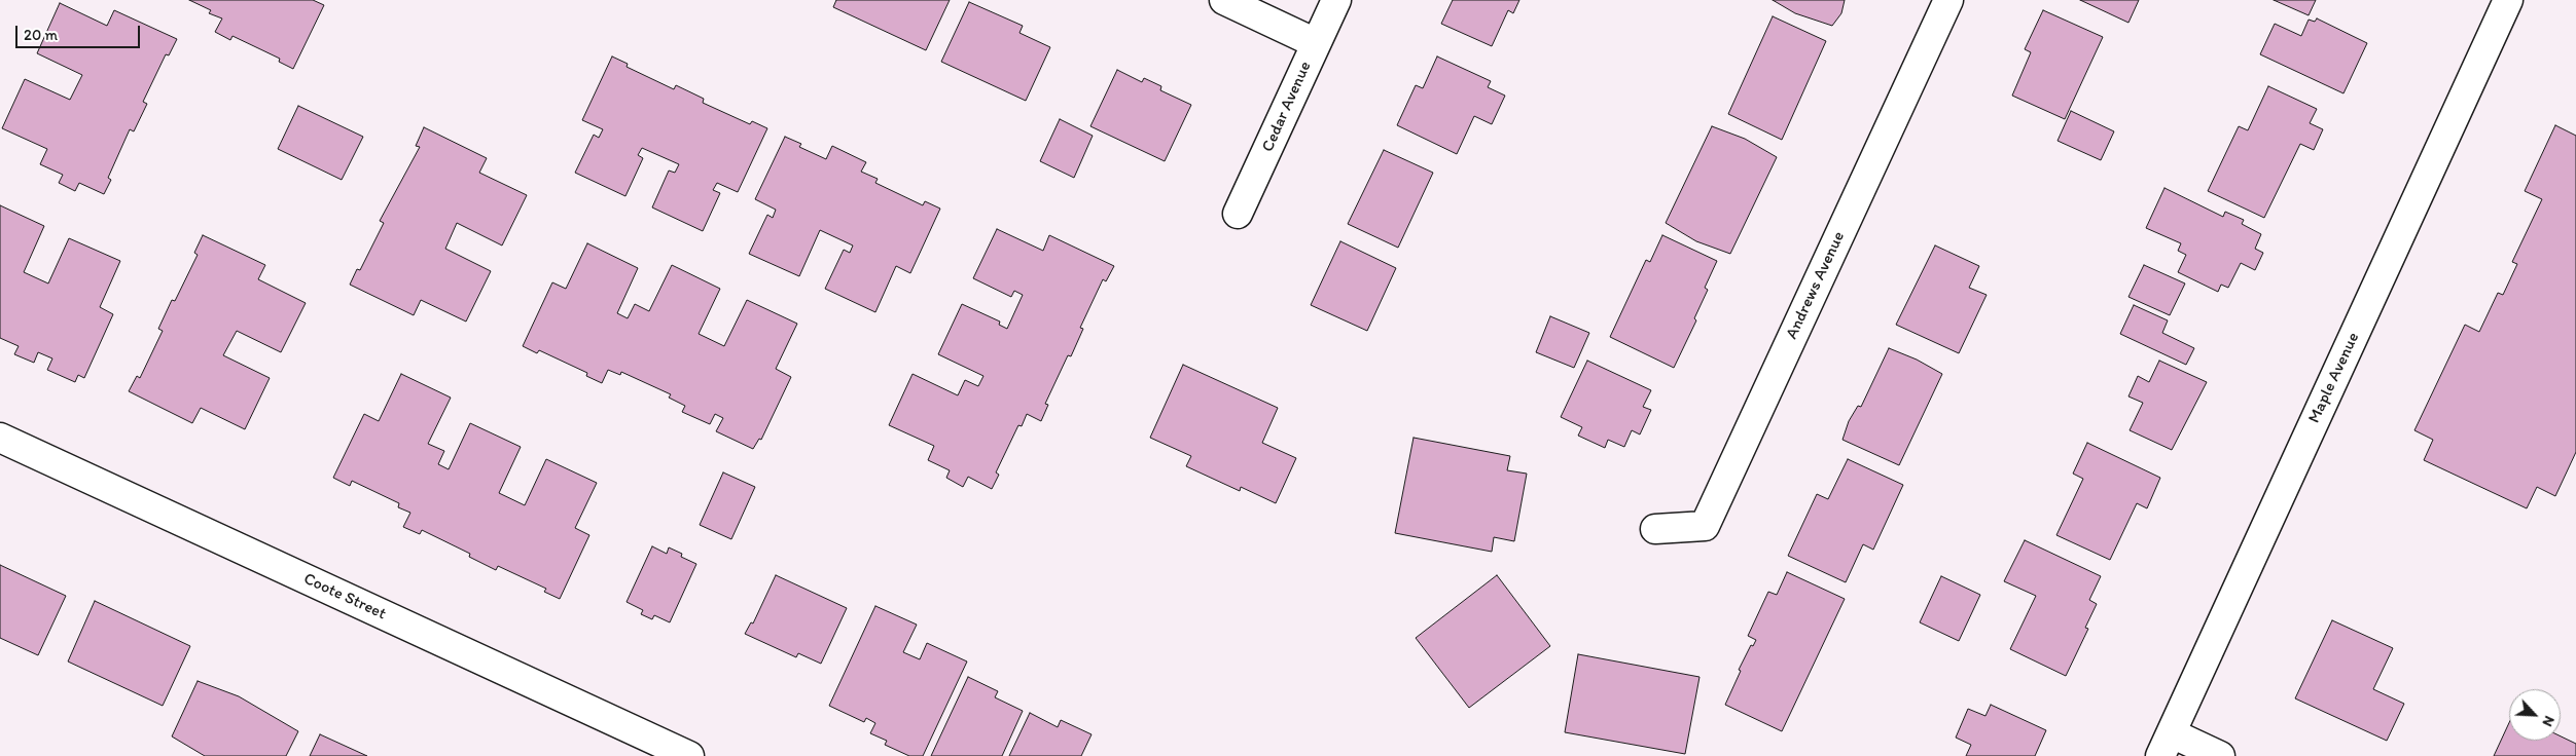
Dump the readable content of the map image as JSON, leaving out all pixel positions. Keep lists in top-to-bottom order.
{
  "streets": {
    "street": [
      "Cedar Avenue",
      "Andrews Avenue",
      "Maple Avenue",
      "Coote Street"
    ]
  },
  "scale_bar": "20 m",
  "north": "bottom right"
}
